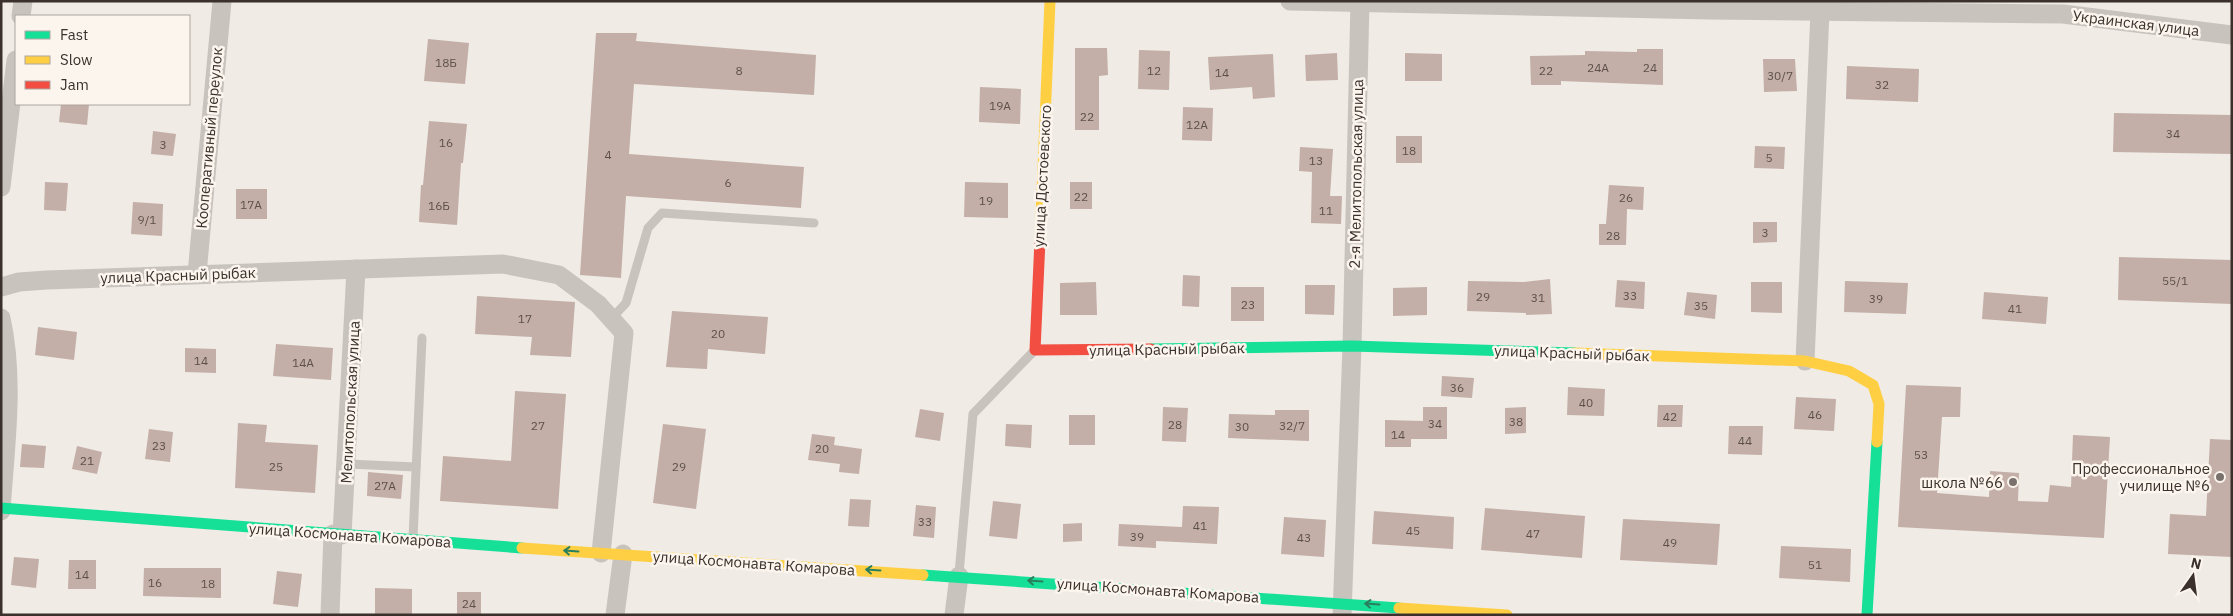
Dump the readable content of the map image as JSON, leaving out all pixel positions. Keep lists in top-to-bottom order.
{
  "streets": {
    "main road": ["улица Достоевского", "улица Красный рыбак", "улица Космонавта Комарова"],
    "street": [
      "Украинская улица",
      "Кооперативный переулок",
      "2-я Мелитопольская улица",
      "Мелитопольская улица"
    ]
  },
  "crossings": [
    ["Украинская улица", "2-я Мелитопольская улица"],
    ["Кооперативный переулок", "улица Красный рыбак"],
    ["2-я Мелитопольская улица", "улица Красный рыбак"],
    ["2-я Мелитопольская улица", "улица Космонавта Комарова"],
    ["улица Достоевского", "улица Красный рыбак"],
    ["улица Красный рыбак", "Мелитопольская улица"],
    ["Мелитопольская улица", "улица Космонавта Комарова"]
  ],
  "one_way": ["улица Космонавта Комарова"],
  "places": ["Профессиональное училище №6", "школа №66"],
  "house_numbers": [
    "18Б",
    "24А",
    "24",
    "8",
    "12",
    "22",
    "14",
    "30/7",
    "32",
    "19А",
    "22",
    "12А",
    "34",
    "16",
    "3",
    "18",
    "4",
    "5",
    "13",
    "6",
    "22",
    "26",
    "19",
    "17А",
    "16Б",
    "11",
    "9/1",
    "3",
    "28",
    "55/1",
    "33",
    "29",
    "31",
    "39",
    "23",
    "35",
    "41",
    "17",
    "20",
    "14",
    "14А",
    "36",
    "40",
    "46",
    "42",
    "38",
    "34",
    "28",
    "27",
    "32/7",
    "30",
    "14",
    "44",
    "23",
    "20",
    "53",
    "21",
    "25",
    "29",
    "27А",
    "33",
    "41",
    "45",
    "47",
    "39",
    "43",
    "49",
    "51",
    "14",
    "16",
    "18",
    "24"
  ],
  "legend": ["Fast", "Slow", "Jam"],
  "north": "top"
}
